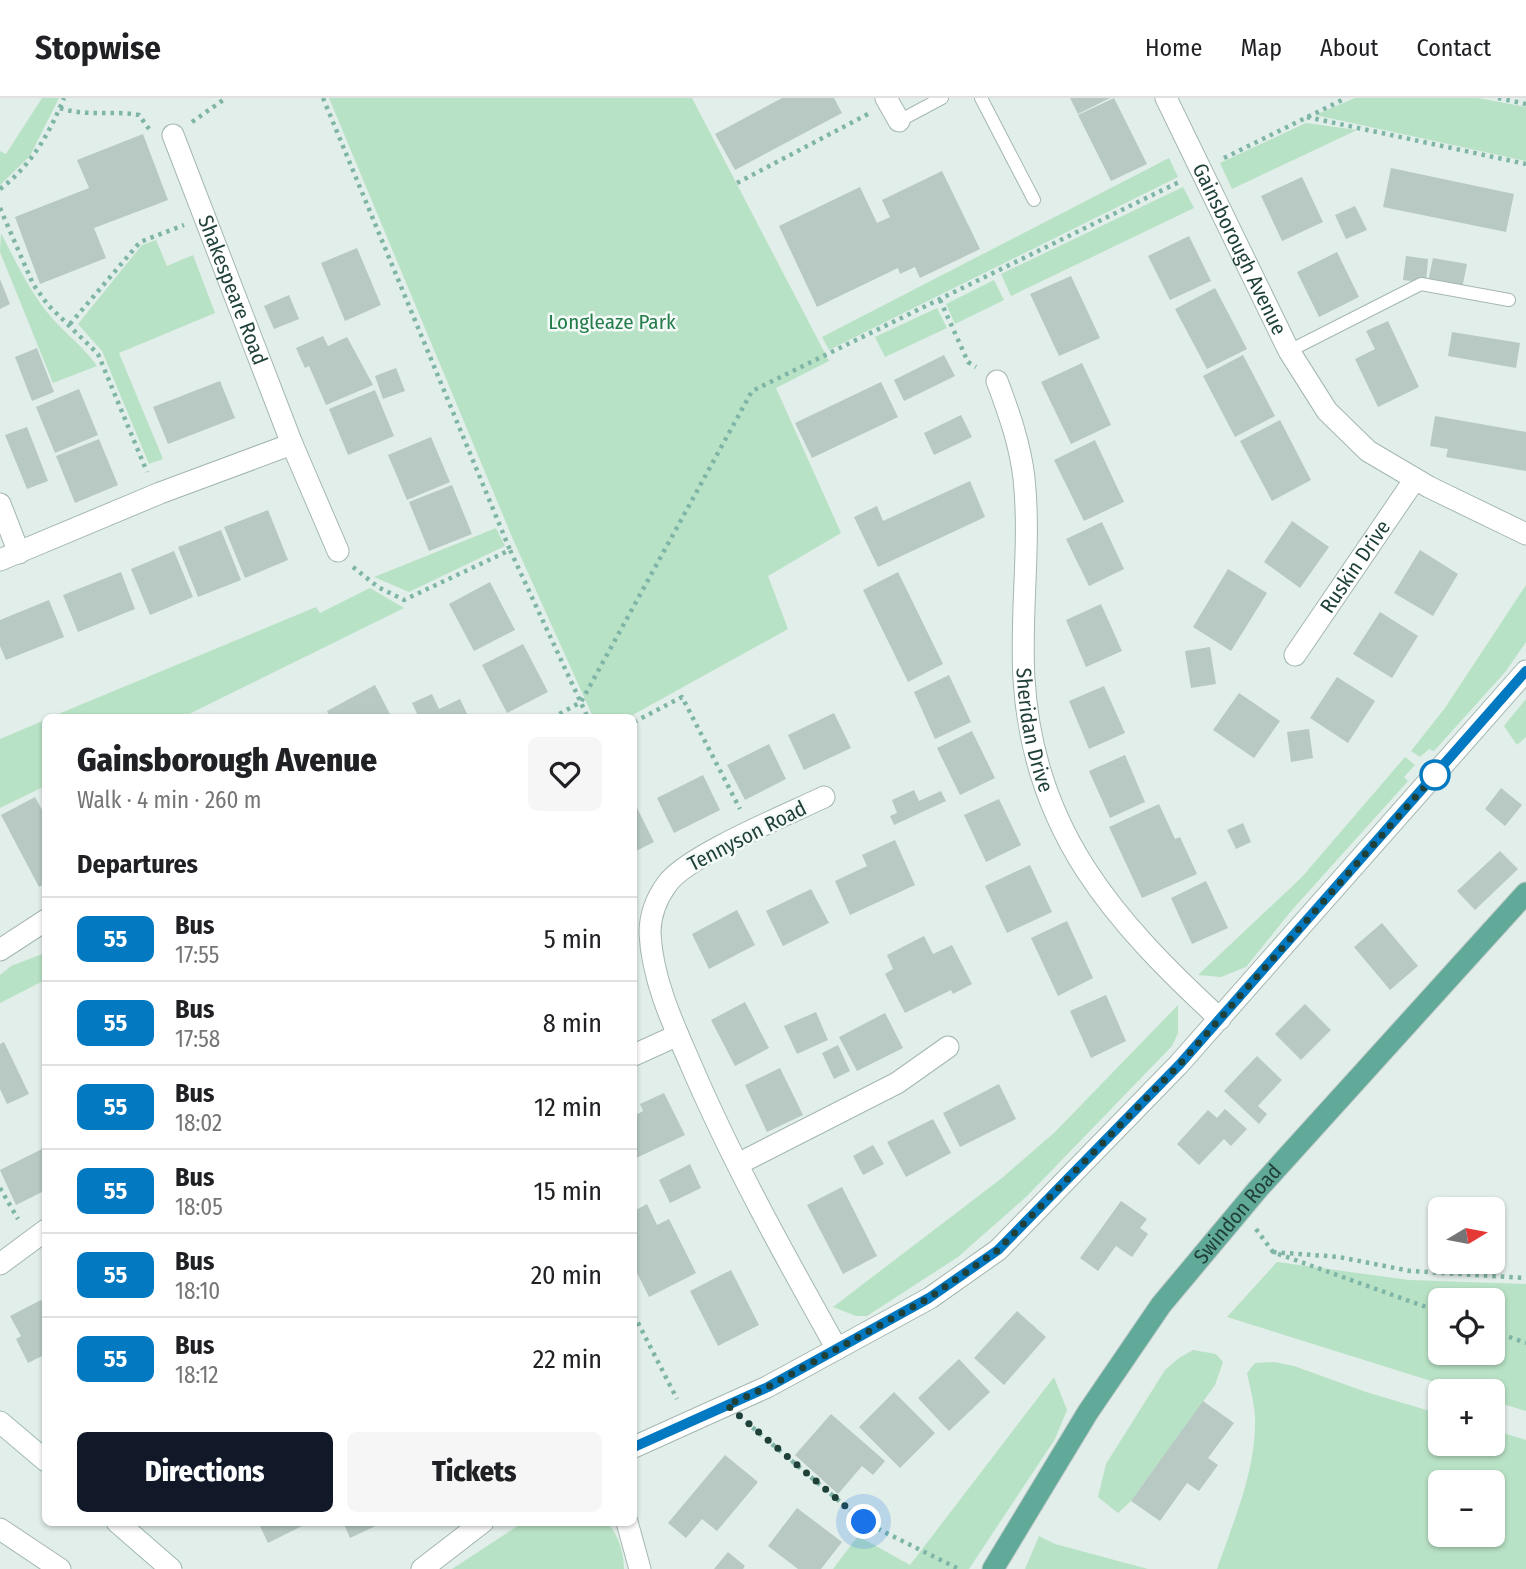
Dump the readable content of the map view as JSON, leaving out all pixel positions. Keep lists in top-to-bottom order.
{
  "streets": {
    "main road": ["Swindon Road"],
    "street": [
      "Gainsborough Avenue",
      "Shakespeare Road",
      "Ruskin Drive",
      "Sheridan Drive",
      "Tennyson Road"
    ]
  },
  "crossings": [
    ["Gainsborough Avenue", "Ruskin Drive"]
  ],
  "parks": ["Longleaze Park"],
  "lines": ["bus line 55"],
  "north": "right",
  "page": {
    "header": "Stopwise",
    "nav": [
      "Home",
      "Map",
      "About",
      "Contact"
    ],
    "heading": [
      ["Gainsborough Avenue", "Walk · 4 min · 260 m"],
      "Departures"
    ],
    "list": [
      {
        "mark": "55",
        "name": "Bus",
        "note": "17:55",
        "value": "5 min"
      },
      {
        "mark": "55",
        "name": "Bus",
        "note": "17:58",
        "value": "8 min"
      },
      {
        "mark": "55",
        "name": "Bus",
        "note": "18:02",
        "value": "12 min"
      },
      {
        "mark": "55",
        "name": "Bus",
        "note": "18:05",
        "value": "15 min"
      },
      {
        "mark": "55",
        "name": "Bus",
        "note": "18:10",
        "value": "20 min"
      },
      {
        "mark": "55",
        "name": "Bus",
        "note": "18:12",
        "value": "22 min"
      }
    ],
    "map_buttons": ["+", "−"],
    "buttons": ["Directions", "Tickets"]
  }
}
